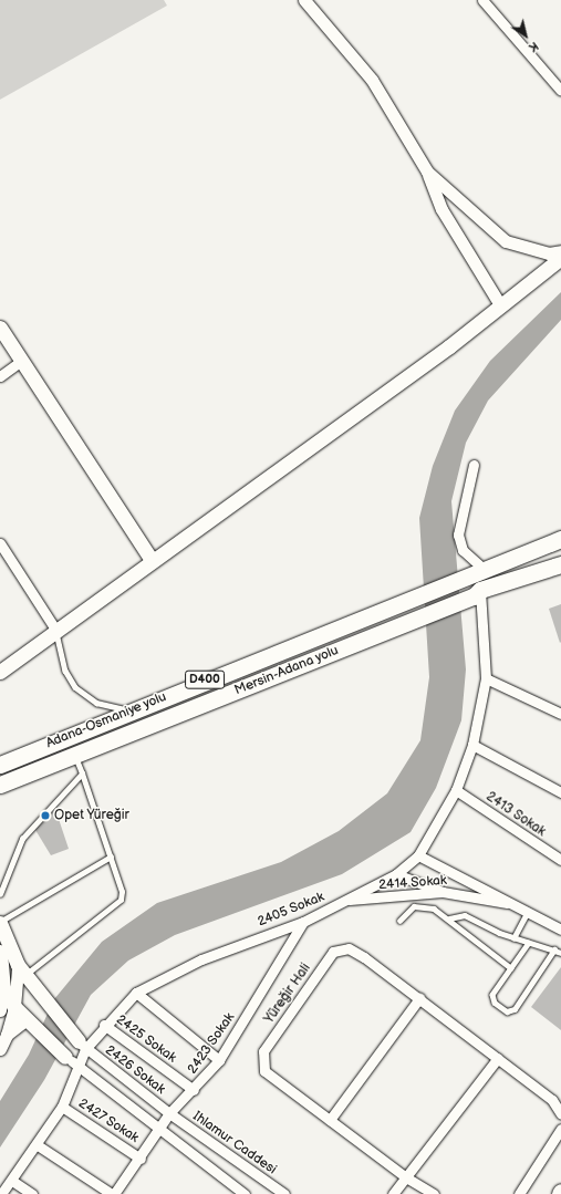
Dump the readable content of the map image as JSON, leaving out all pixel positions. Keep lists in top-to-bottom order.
{
  "streets": {
    "highway": ["Mersin-Adana yolu", "D400", "Adana-Osmaniye yolu"],
    "street": [
      "2413 Sokak",
      "2414 Sokak",
      "2405 Sokak",
      "Yüreğir Hali",
      "2425 Sokak",
      "2423 Sokak",
      "2426 Sokak",
      "2427 Sokak",
      "Ihlamur Caddesi"
    ]
  },
  "crossings": [
    ["Mersin-Adana yolu", "D400"],
    ["Mersin-Adana yolu", "2405 Sokak"],
    ["D400", "Adana-Osmaniye yolu"],
    ["D400", "2405 Sokak"],
    ["2413 Sokak", "2405 Sokak"],
    ["2414 Sokak", "2405 Sokak"],
    ["2405 Sokak", "2425 Sokak"],
    ["2405 Sokak", "2423 Sokak"],
    ["2405 Sokak", "2426 Sokak"],
    ["2405 Sokak", "2427 Sokak"],
    ["2425 Sokak", "2423 Sokak"],
    ["2423 Sokak", "2426 Sokak"],
    ["2423 Sokak", "2427 Sokak"],
    ["2423 Sokak", "Ihlamur Caddesi"],
    ["2426 Sokak", "Ihlamur Caddesi"]
  ],
  "places": ["Opet Yüreğir"],
  "north": "bottom right"
}
